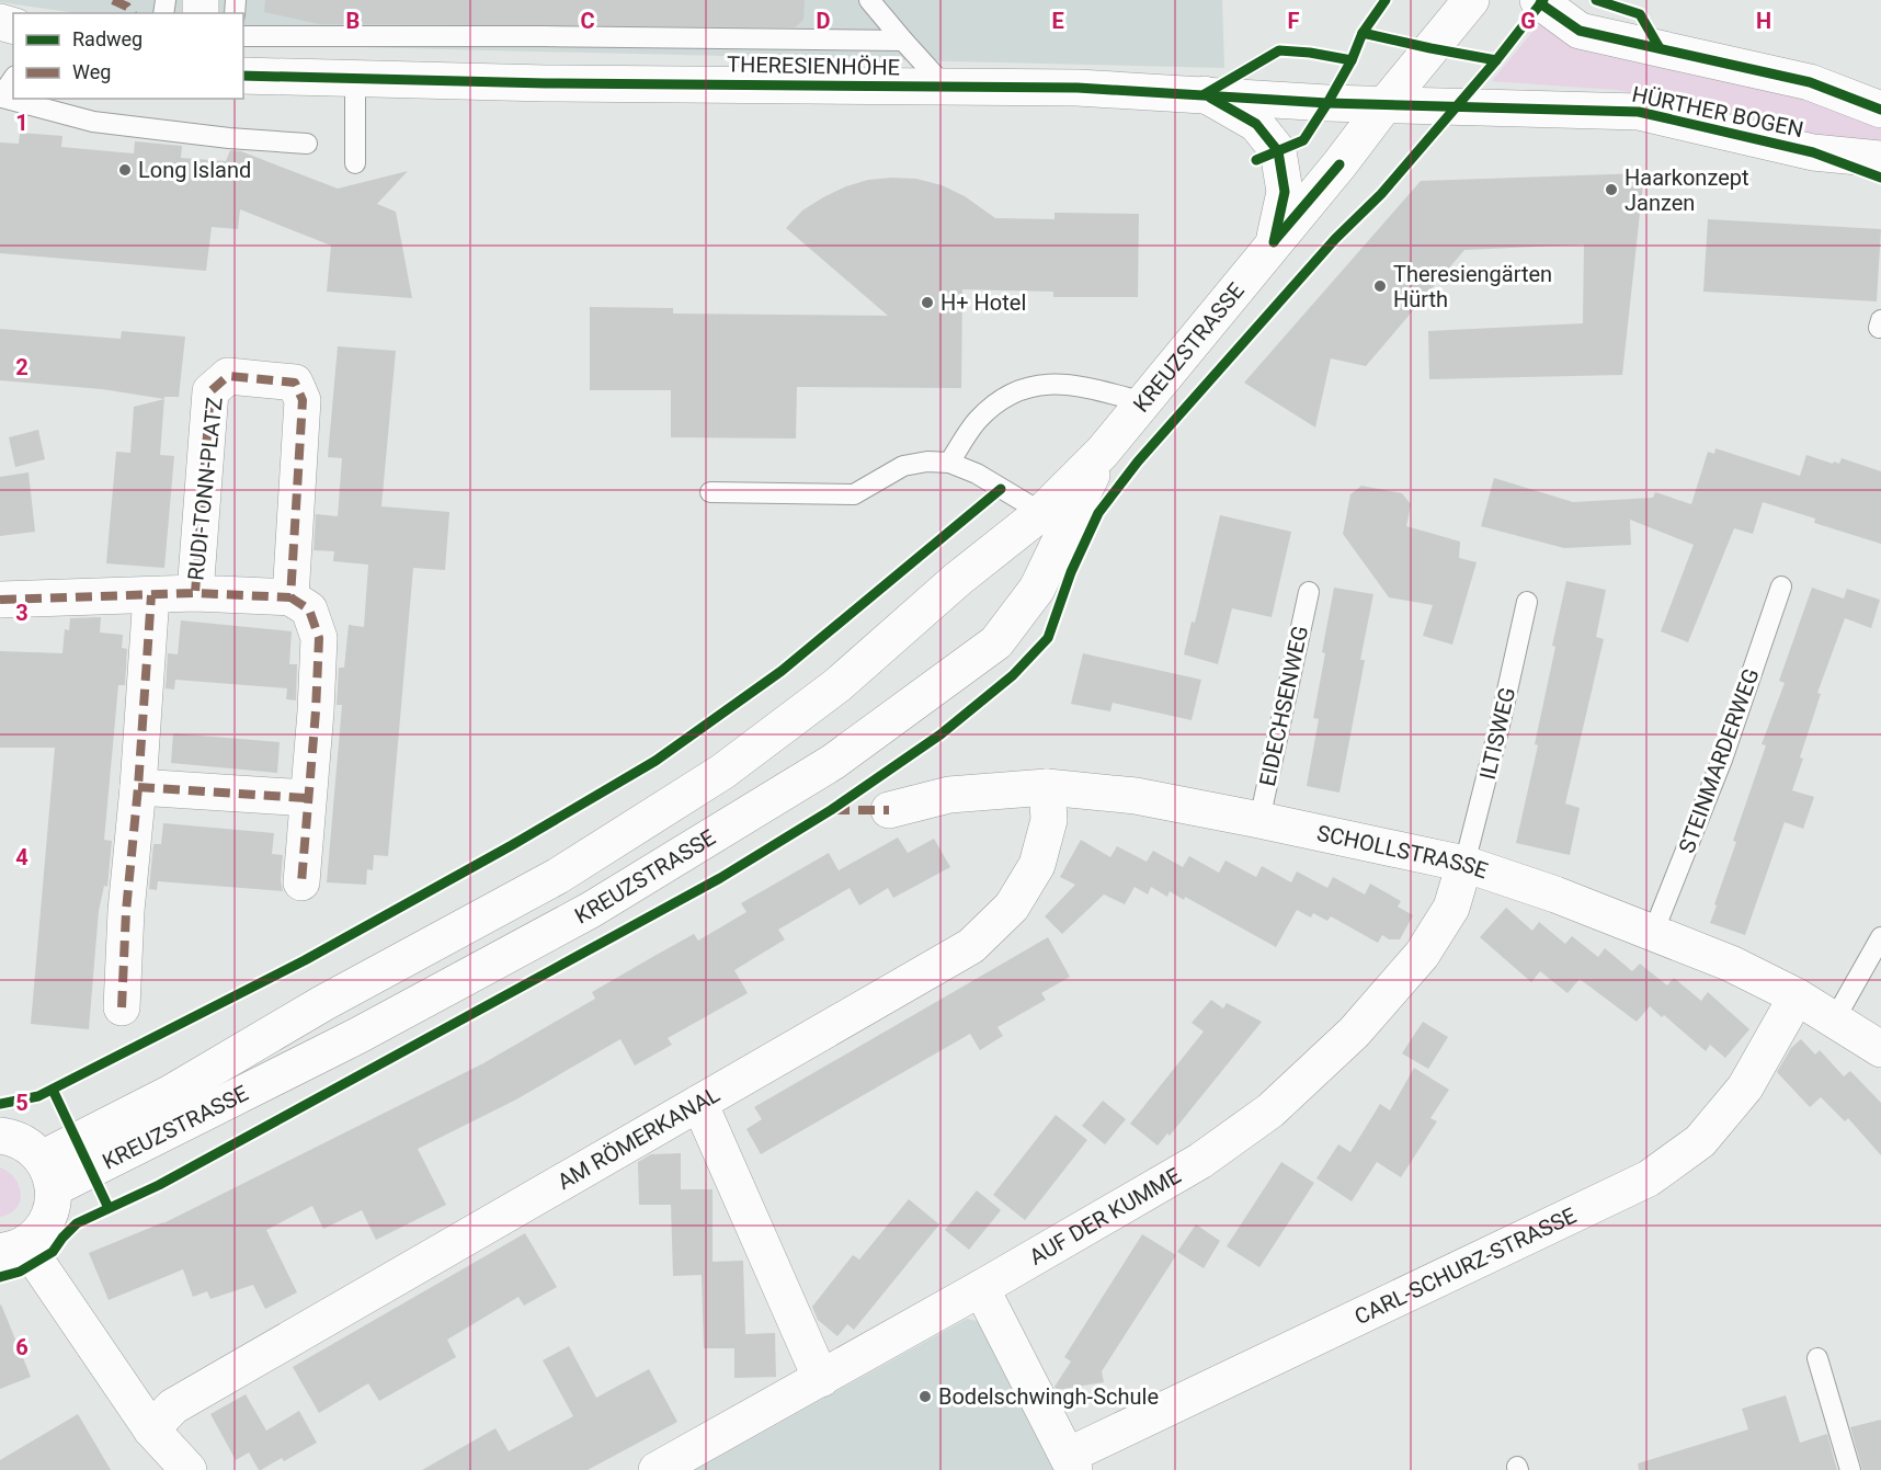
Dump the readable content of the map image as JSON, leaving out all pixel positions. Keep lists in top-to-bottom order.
{
  "streets": {
    "street": [
      "THERESIENHÖHE",
      "HÜRTHER BOGEN",
      "KREUZSTRASSE",
      "RUDI-TONN-PLATZ",
      "SCHOLLSTRASSE",
      "AM RÖMERKANAL",
      "AUF DER KUMME",
      "CARL-SCHURZ-STRASSE"
    ],
    "lane": ["EIDECHSENWEG", "ILTISWEG", "STEINMARDERWEG"]
  },
  "crossings": [
    ["THERESIENHÖHE", "HÜRTHER BOGEN"],
    ["THERESIENHÖHE", "KREUZSTRASSE"],
    ["HÜRTHER BOGEN", "KREUZSTRASSE"],
    ["EIDECHSENWEG", "SCHOLLSTRASSE"],
    ["ILTISWEG", "SCHOLLSTRASSE"],
    ["ILTISWEG", "AUF DER KUMME"],
    ["STEINMARDERWEG", "SCHOLLSTRASSE"],
    ["SCHOLLSTRASSE", "AM RÖMERKANAL"],
    ["SCHOLLSTRASSE", "AUF DER KUMME"],
    ["SCHOLLSTRASSE", "CARL-SCHURZ-STRASSE"]
  ],
  "places": [
    "Long Island",
    "Haarkonzept Janzen",
    "Theresiengärten Hürth",
    "H+ Hotel",
    "Bodelschwingh-Schule"
  ],
  "legend": ["Radweg", "Weg"],
  "grid": {
    "columns": [
      "B",
      "C",
      "D",
      "E",
      "F",
      "G",
      "H"
    ],
    "rows": [
      "1",
      "2",
      "3",
      "4",
      "5",
      "6"
    ]
  }
}
